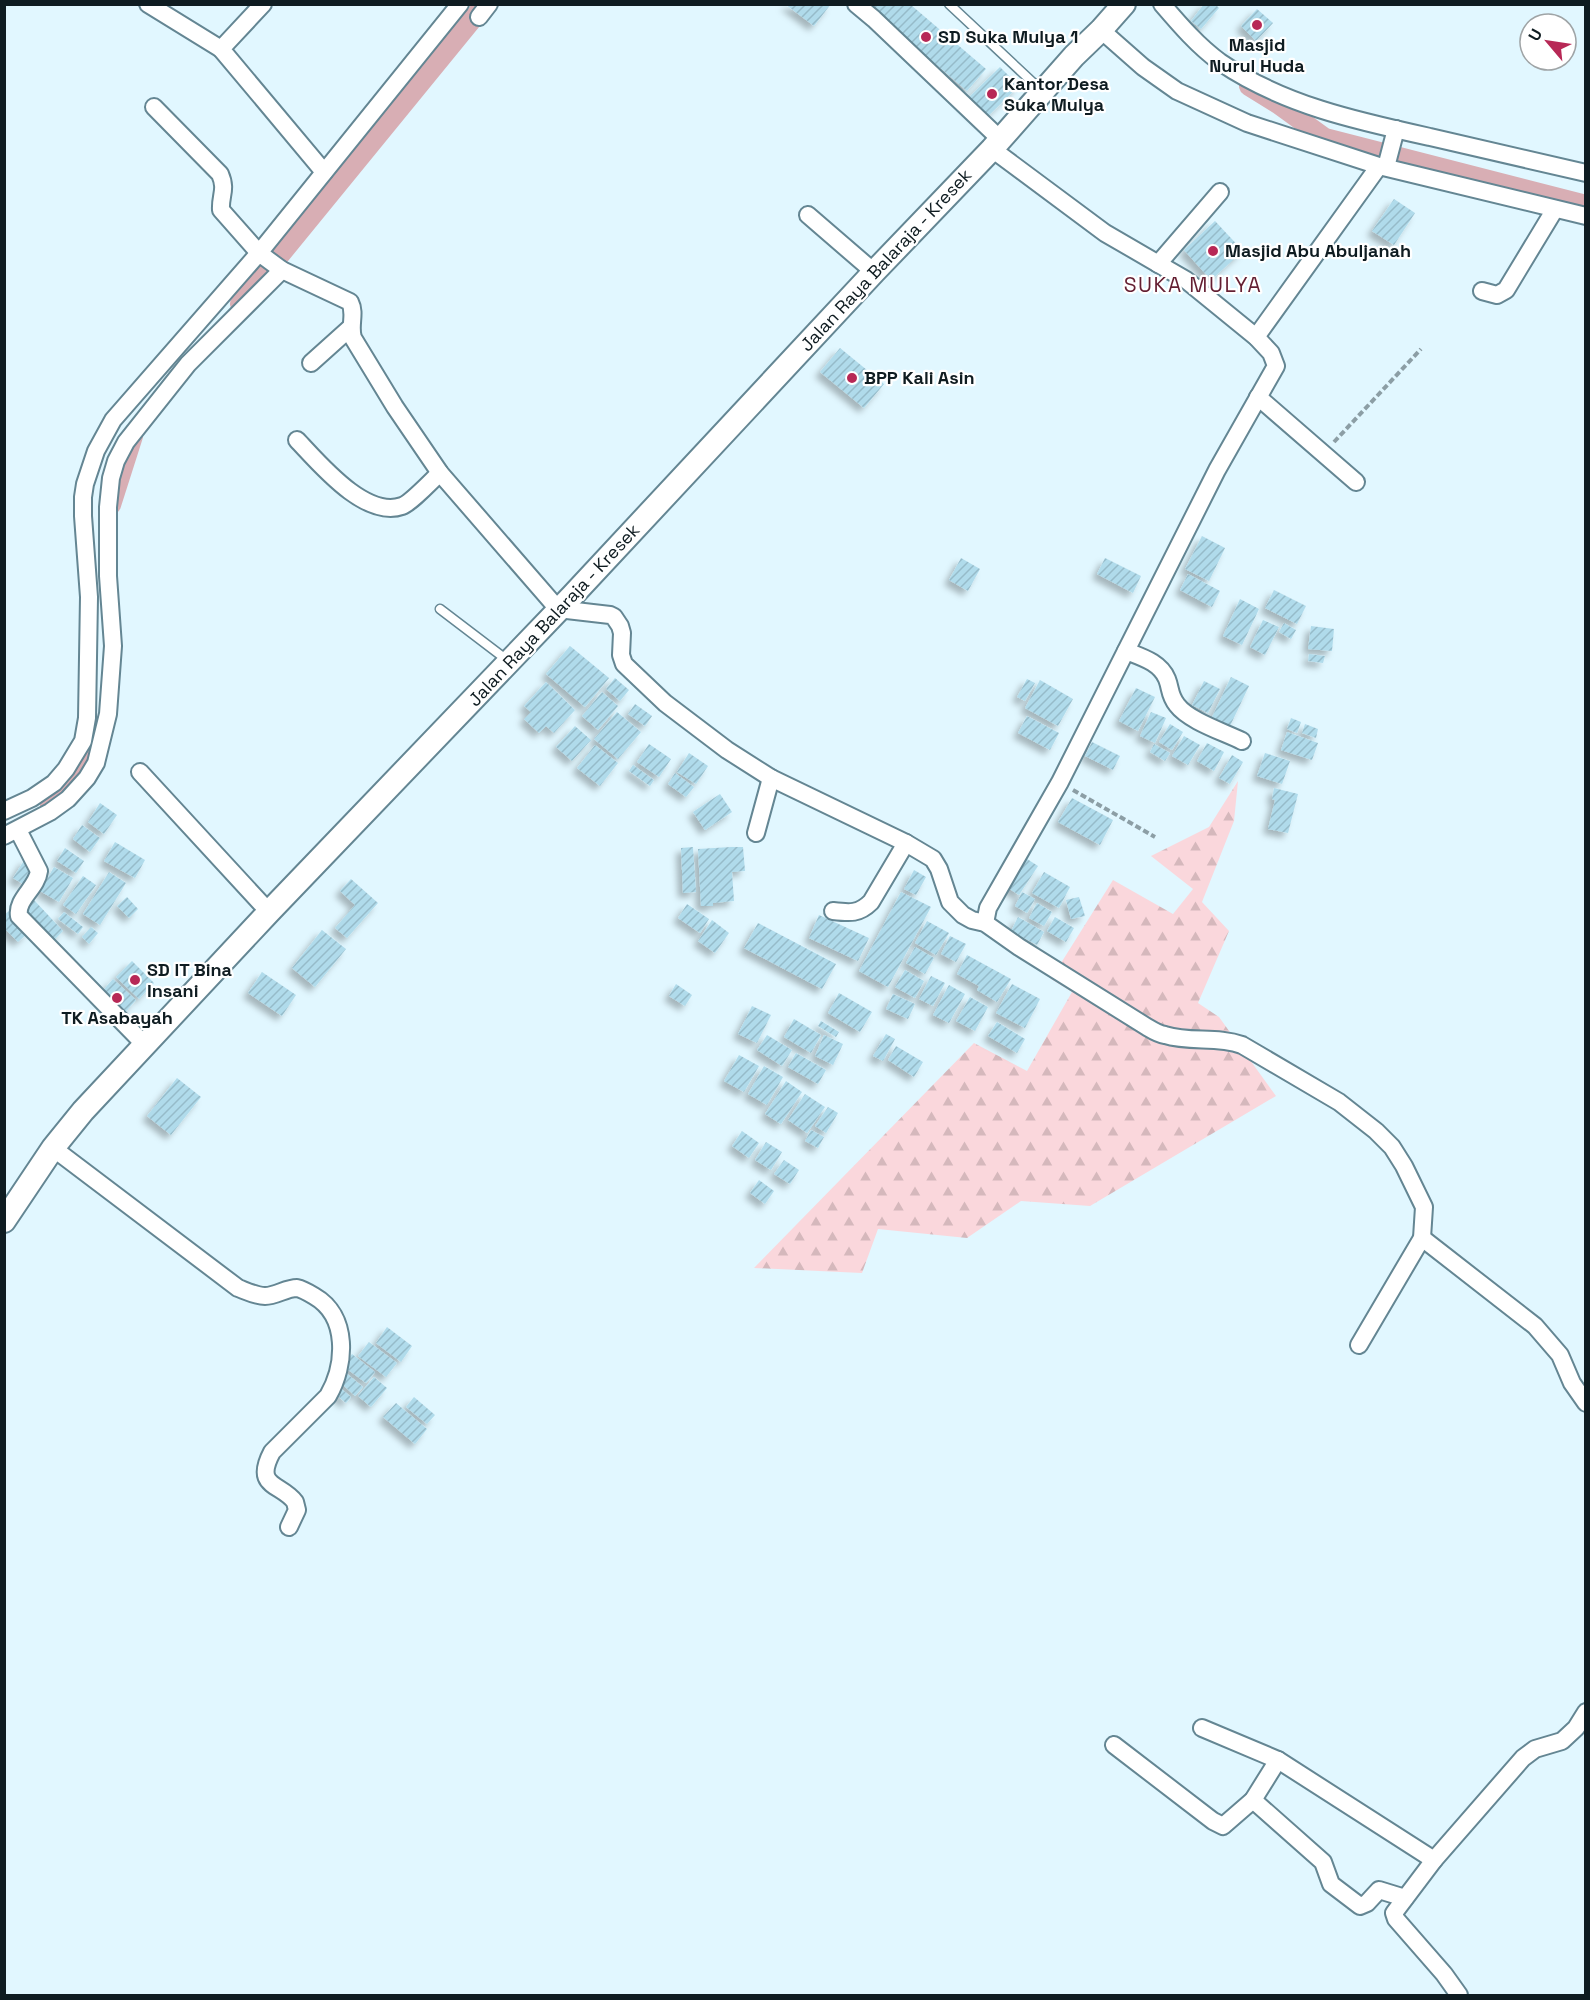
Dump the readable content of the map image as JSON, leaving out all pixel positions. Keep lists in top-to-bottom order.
{
  "streets": {
    "street": ["Jalan Raya Balaraja - Kresek"]
  },
  "districts": ["SUKA MULYA"],
  "places": [
    "Masjid Nurul Huda",
    "SD Suka Mulya 1",
    "Kantor Desa Suka Mulya",
    "Masjid Abu Abuljanah",
    "BPP Kali Asin",
    "SD IT Bina Insani",
    "TK Asabayah"
  ],
  "north": "top left"
}
